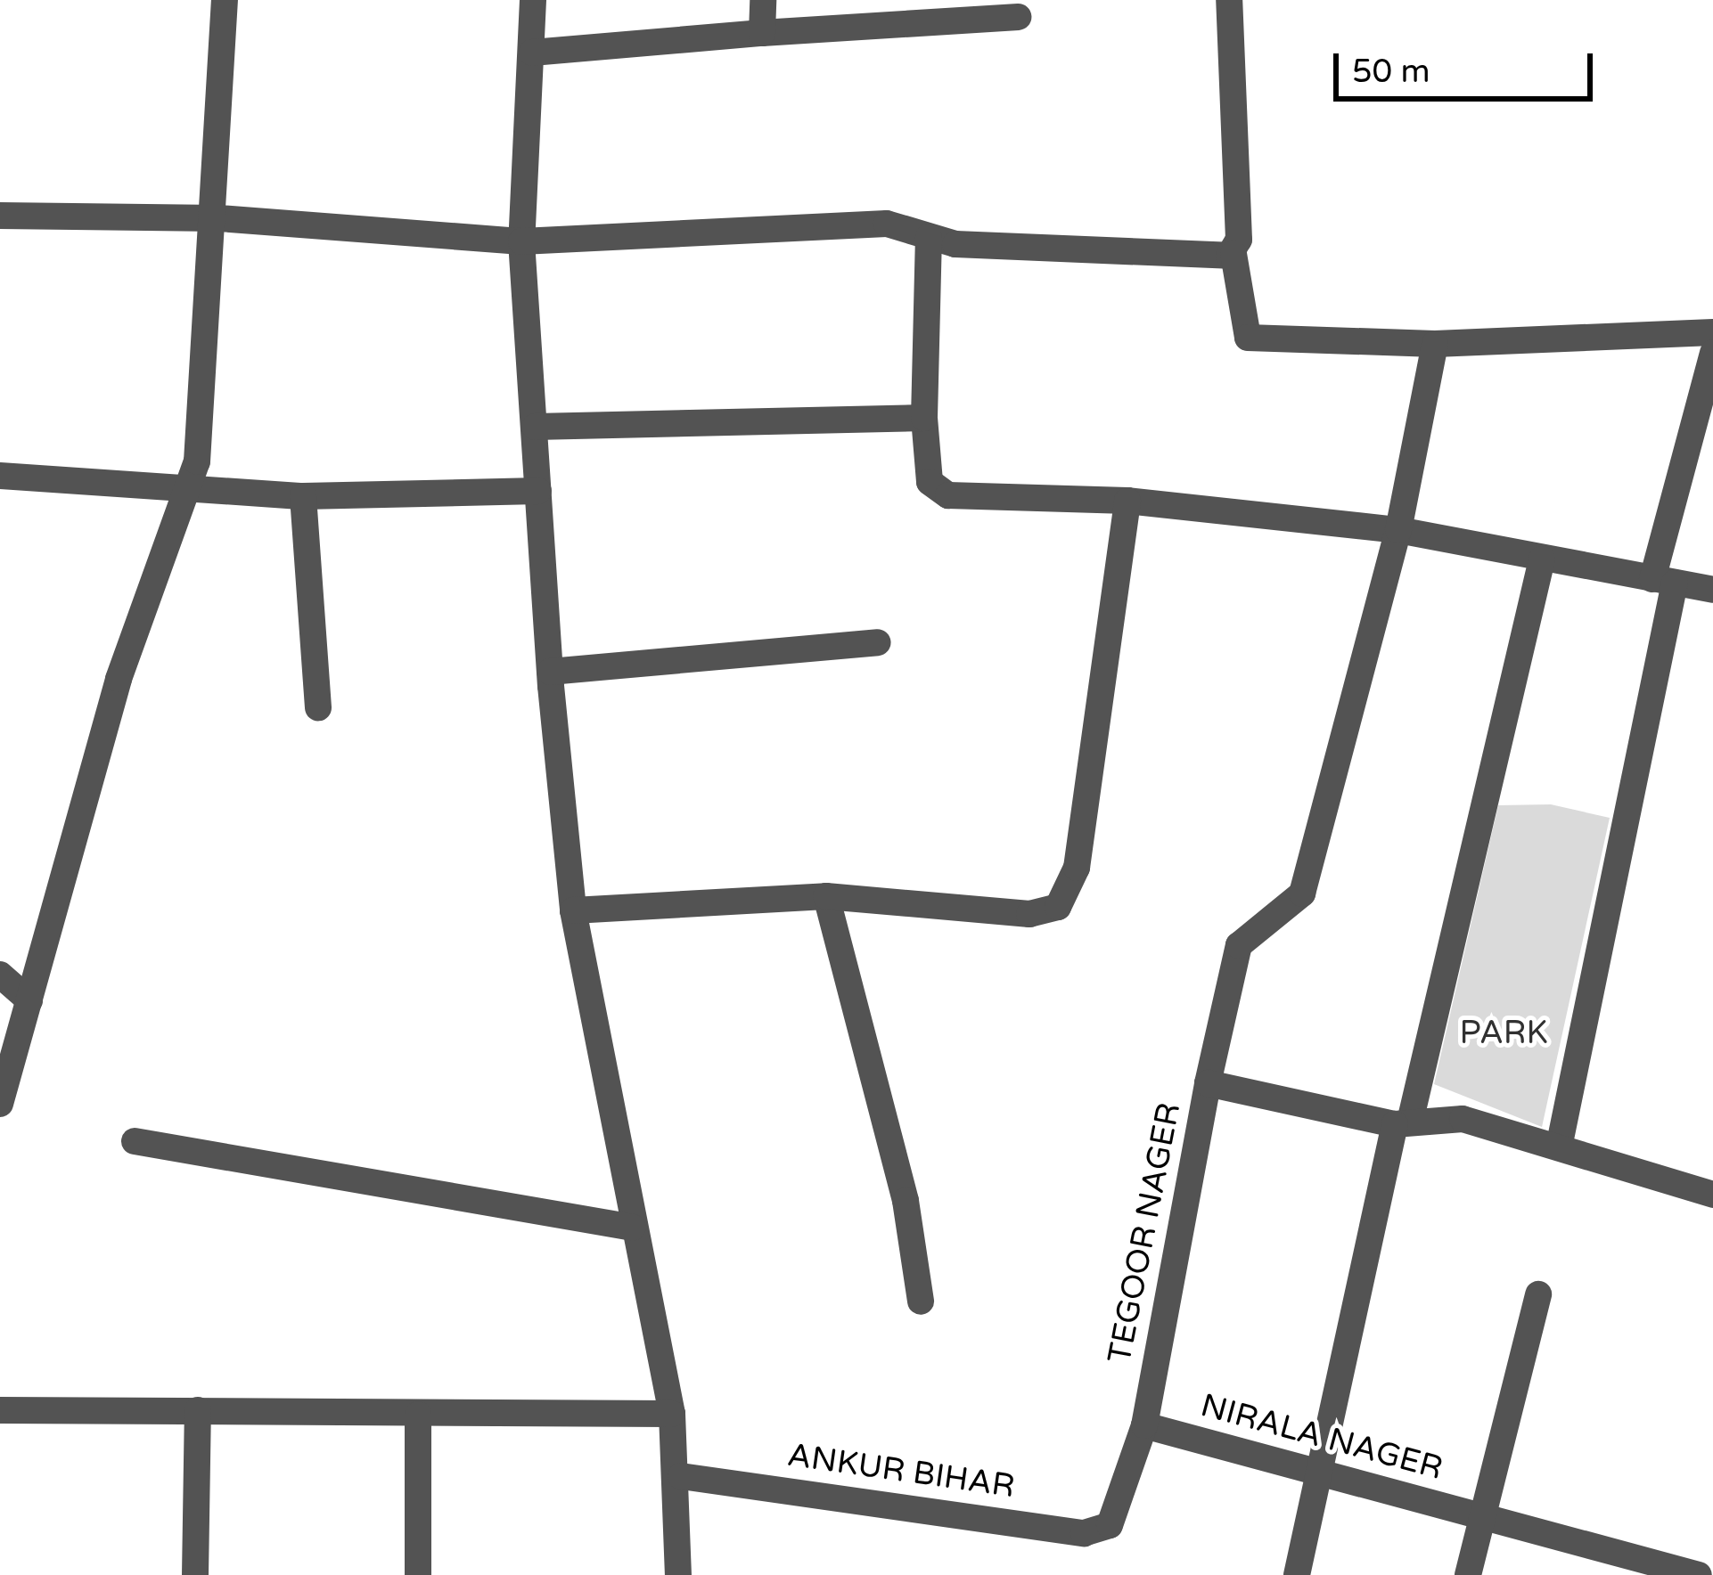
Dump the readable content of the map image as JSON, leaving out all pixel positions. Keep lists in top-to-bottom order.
{
  "streets": {
    "street": ["TEGOOR NAGER", "NIRALA NAGER", "ANKUR BIHAR"]
  },
  "crossings": [
    ["TEGOOR NAGER", "NIRALA NAGER"],
    ["TEGOOR NAGER", "ANKUR BIHAR"]
  ],
  "parks": ["PARK"],
  "scale_bar": "50 m"
}
